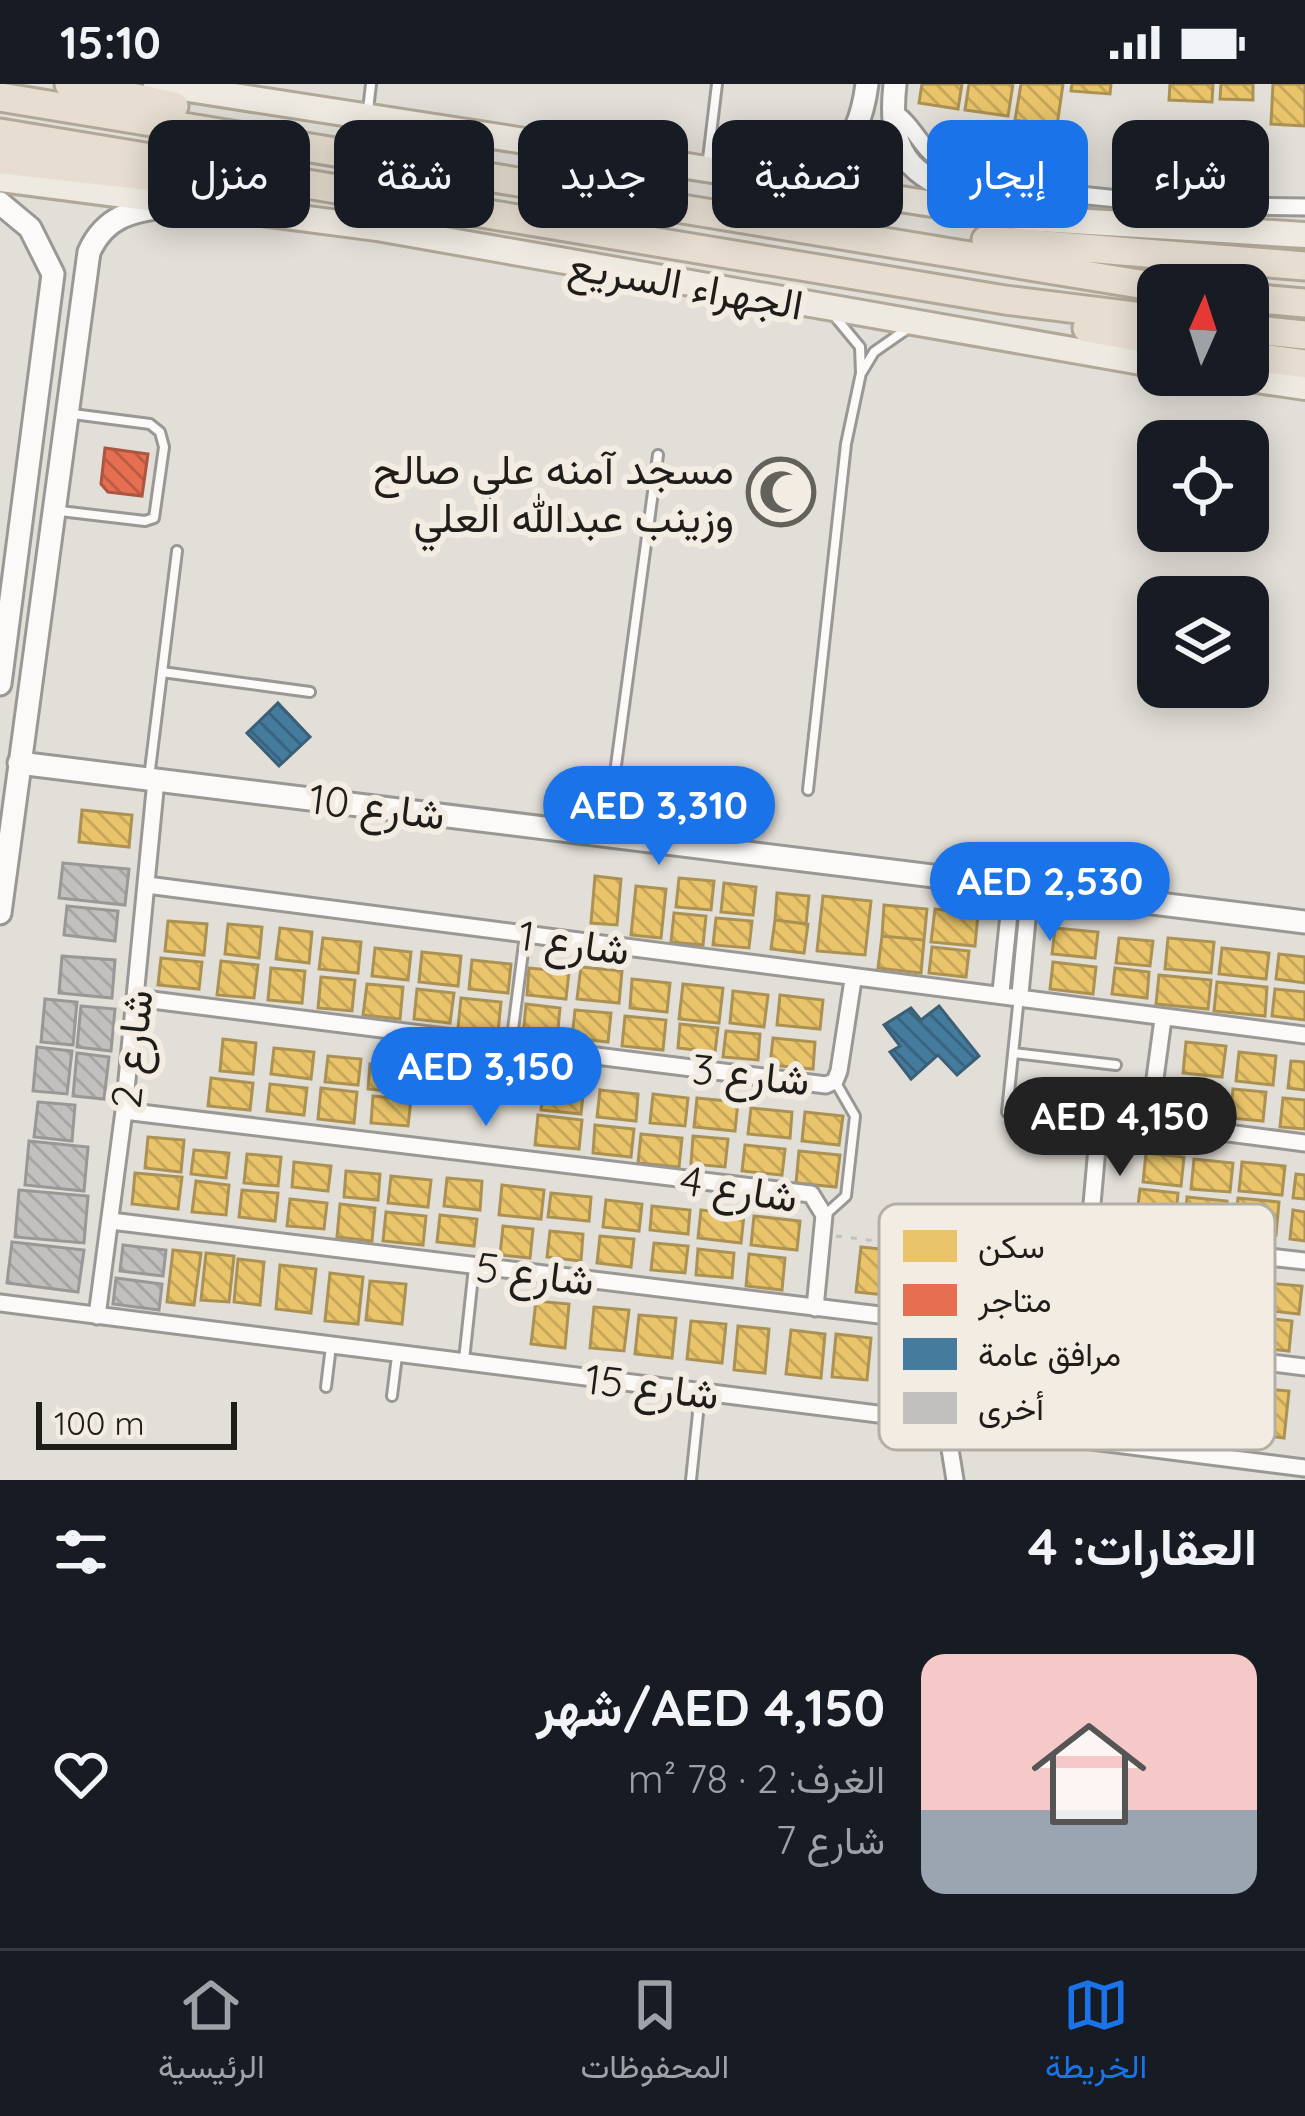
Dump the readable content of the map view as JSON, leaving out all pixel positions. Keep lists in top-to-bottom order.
{
  "streets": {
    "highway": ["الجهراء السريع"],
    "street": [
      "شارع 10",
      "شارع 1",
      "شارع 2",
      "شارع 3",
      "شارع 4",
      "شارع 5",
      "شارع 15"
    ]
  },
  "crossings": [
    ["شارع 10", "شارع 2"],
    ["شارع 1", "شارع 2"],
    ["شارع 1", "شارع 3"],
    ["شارع 2", "شارع 3"],
    ["شارع 2", "شارع 4"],
    ["شارع 2", "شارع 5"],
    ["شارع 2", "شارع 15"],
    ["شارع 4", "شارع 5"]
  ],
  "places": {
    "mosque": ["مسجد آمنه علي صالح وزينب عبدالله العلي"]
  },
  "legend": [
    "سكن",
    "متاجر",
    "مرافق عامة",
    "أخرى"
  ],
  "scale_bar": "100 m",
  "north": "top",
  "page": {
    "status": "15:10",
    "chip": [
      "شراء",
      "إيجار",
      "تصفية",
      "جديد",
      "شقة",
      "منزل"
    ],
    "price": [
      "AED 3,310",
      "AED 2,530",
      "AED 3,150",
      "AED 4,150"
    ],
    "scale": "100 m",
    "heading": "العقارات: 4",
    "list": [
      {
        "name": "AED 4,150/شهر",
        "note": "الغرف: 2 · 78 m² · شارع 7"
      }
    ],
    "tabs": ["الخريطة", "المحفوظات", "الرئيسية"]
  }
}
